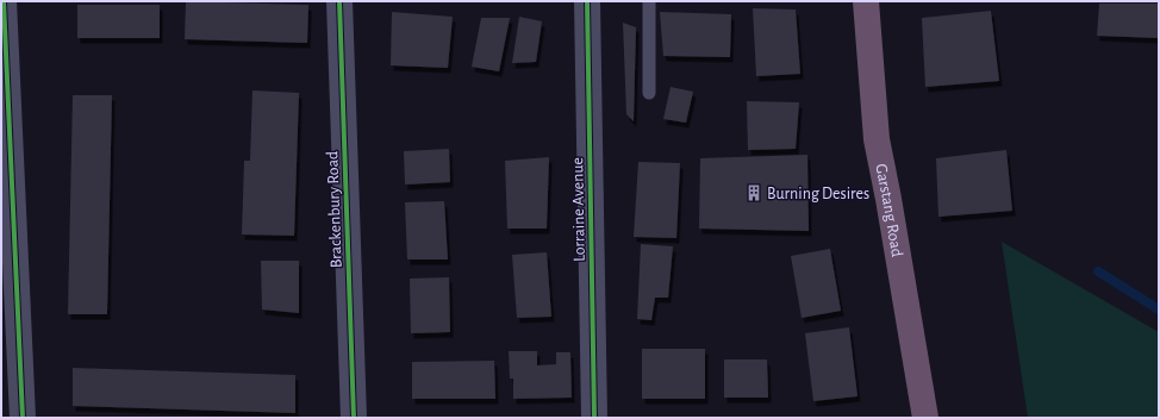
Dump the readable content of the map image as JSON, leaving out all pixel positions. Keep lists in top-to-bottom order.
{
  "streets": {
    "highway": ["Garstang Road"],
    "street": ["Brackenbury Road", "Lorraine Avenue"]
  },
  "places": {
    "building": ["Burning Desires"]
  }
}
